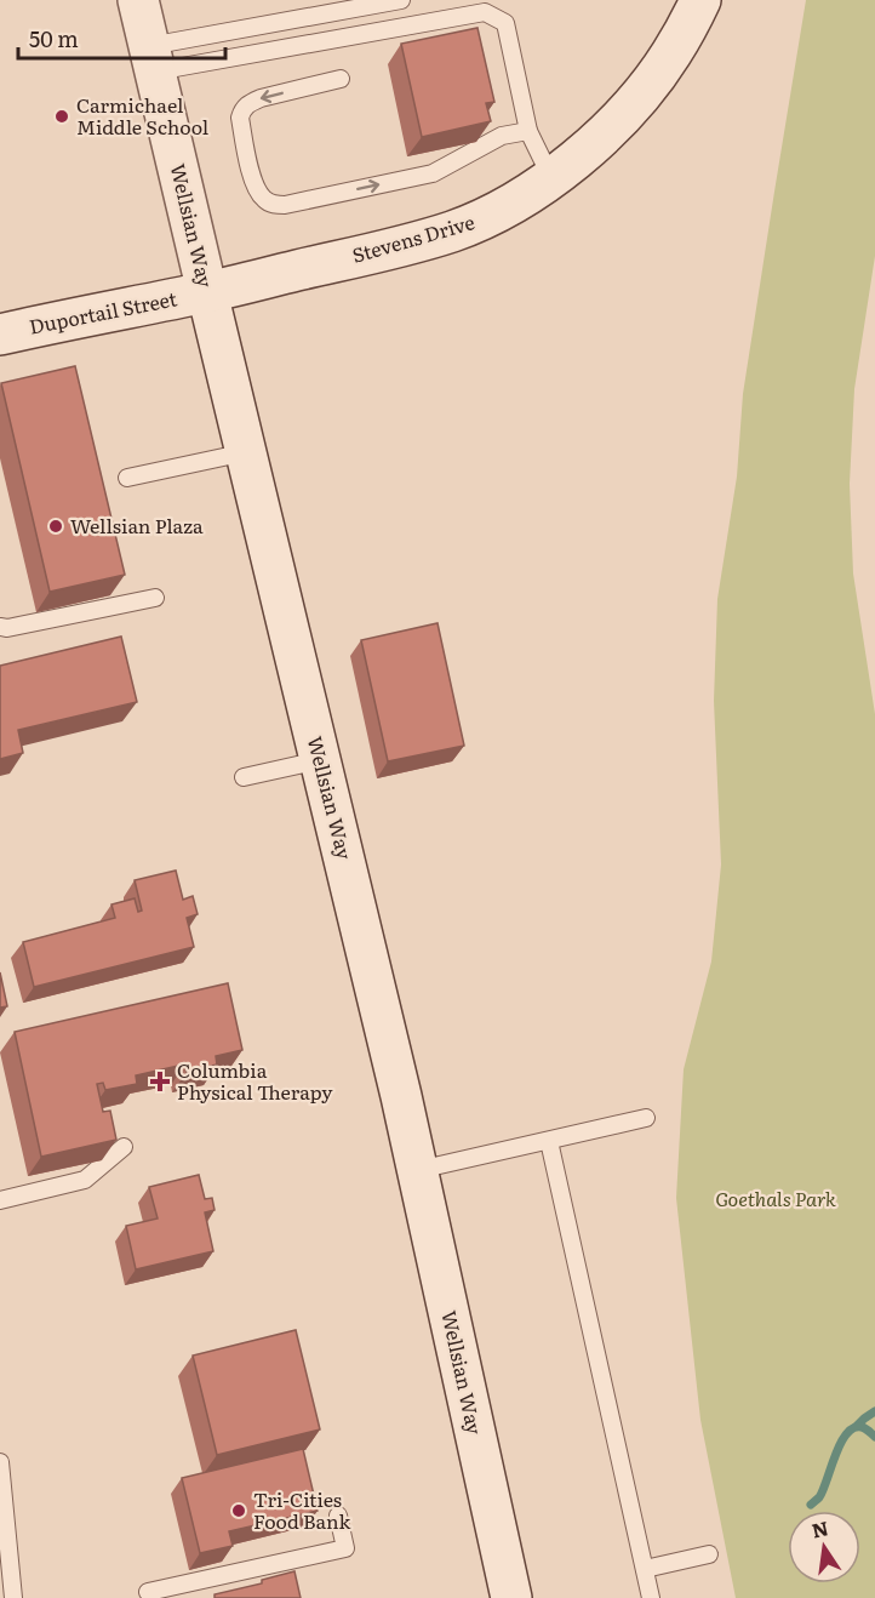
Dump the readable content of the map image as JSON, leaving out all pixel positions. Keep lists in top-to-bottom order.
{
  "streets": {
    "main road": ["Wellsian Way", "Stevens Drive", "Duportail Street"]
  },
  "crossings": [
    ["Wellsian Way", "Stevens Drive"],
    ["Wellsian Way", "Duportail Street"],
    ["Stevens Drive", "Duportail Street"]
  ],
  "parks": ["Goethals Park"],
  "places": {
    "other": ["Carmichael Middle School", "Wellsian Plaza", "Tri-Cities Food Bank"],
    "health": ["Columbia Physical Therapy"]
  },
  "scale_bar": "50 m",
  "north": "top"
}
